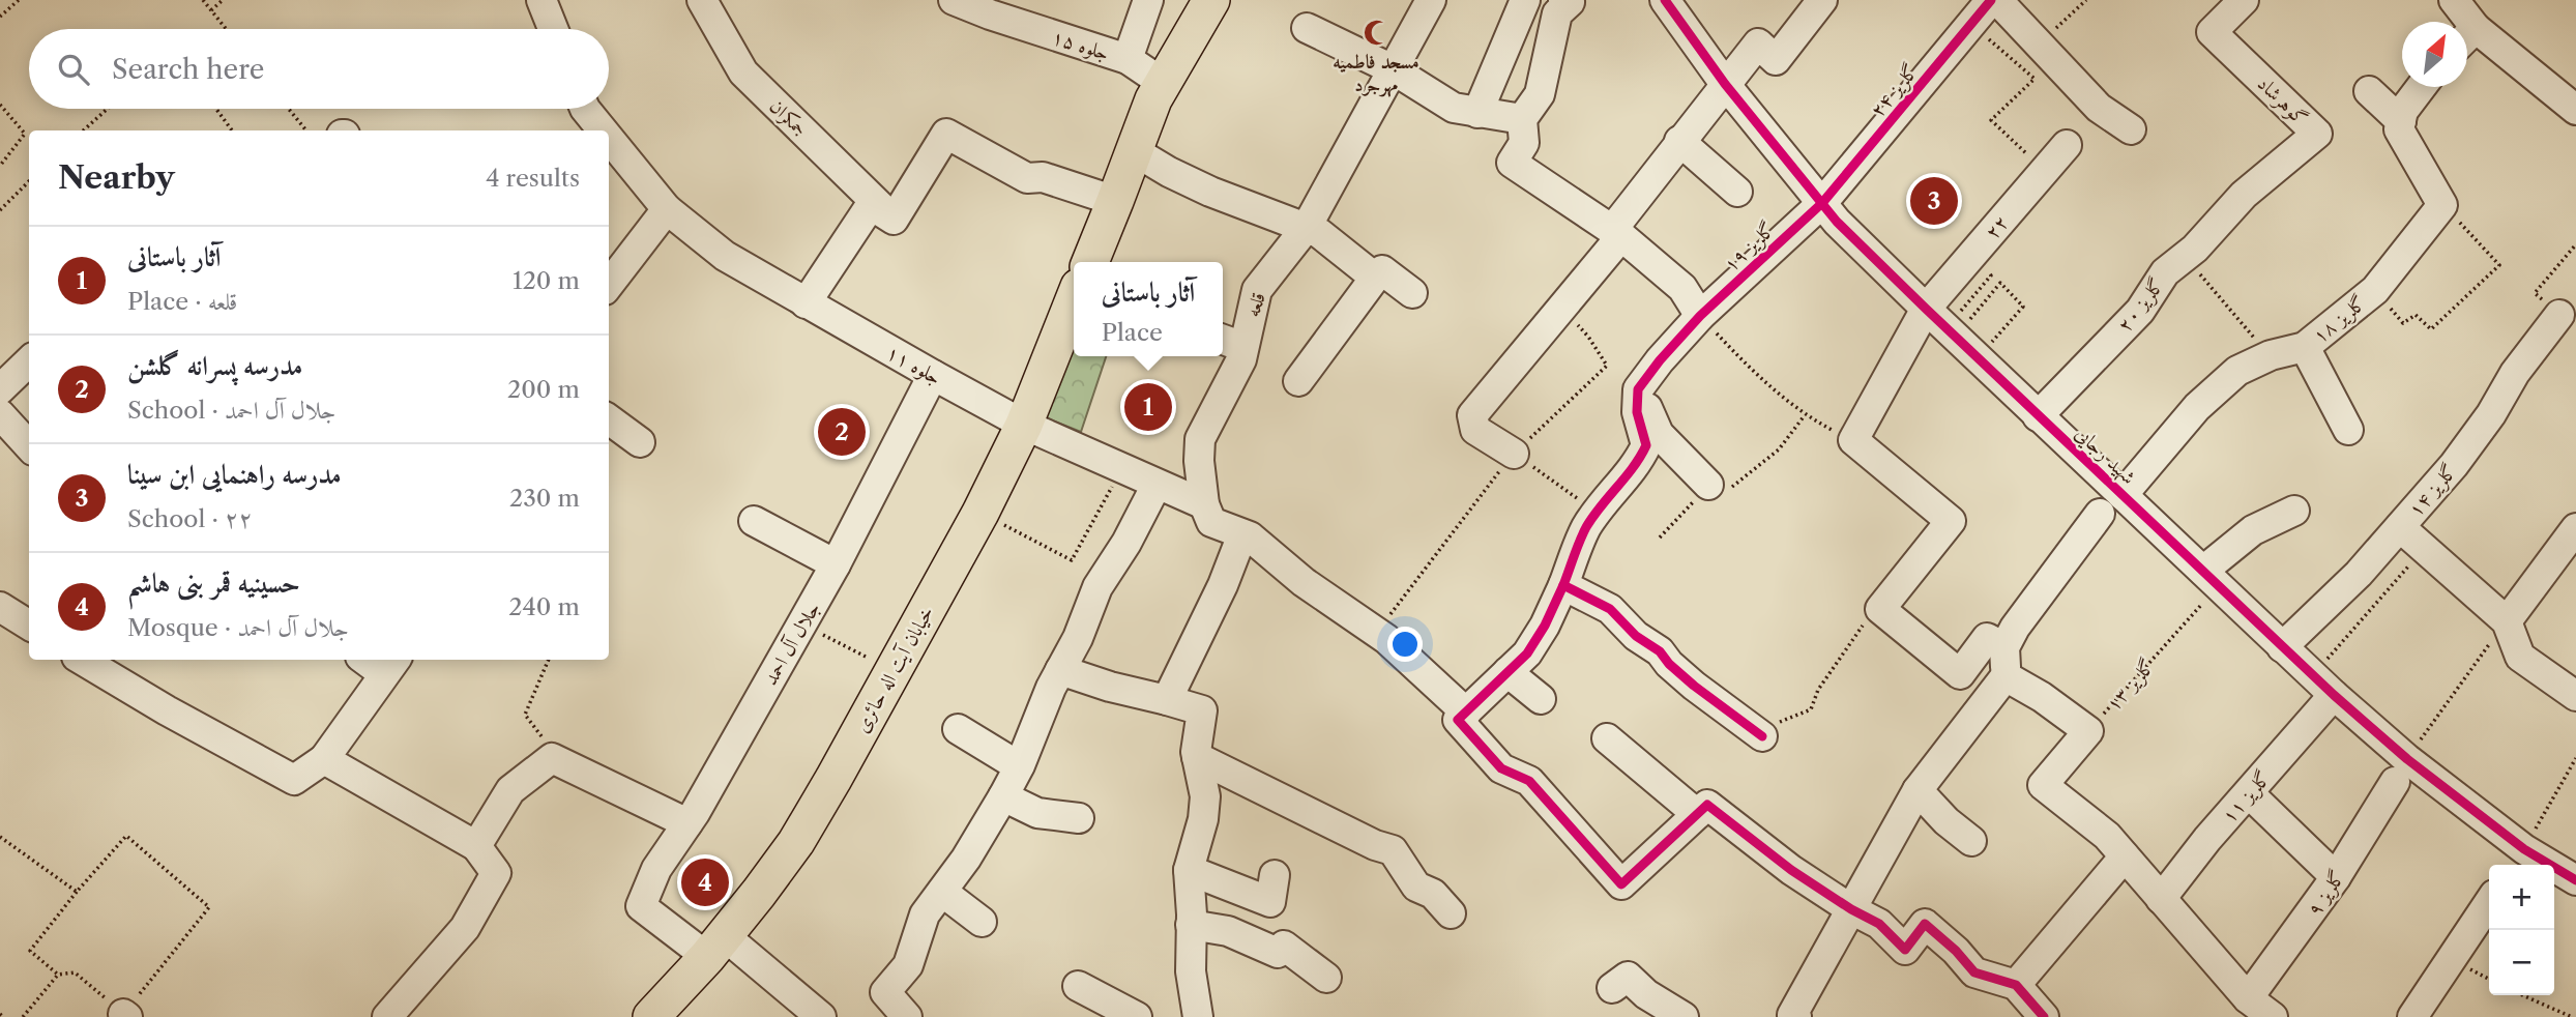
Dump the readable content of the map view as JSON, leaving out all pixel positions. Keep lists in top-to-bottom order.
{
  "streets": {
    "main road": ["خیابان آیت اله حائری"],
    "street": [
      "جلوه ۱۵",
      "گلریز ۲۴",
      "گوهرشاد",
      "جمکران",
      "۲۲",
      "گلریز ۱۹",
      "قلعه",
      "گلریز ۲۰",
      "گلریز ۱۸",
      "جلوه ۱۱",
      "شهید رجایی",
      "گلریز ۱۴",
      "جلال آل احمد",
      "گلریز ۱۱",
      "گلریز ۹"
    ],
    "path": ["گلریز ۱۳"]
  },
  "crossings": [
    ["گلریز ۲۴", "گلریز ۱۹"],
    ["گلریز ۲۴", "شهید رجایی"],
    ["گوهرشاد", "گلریز ۲۰"],
    ["۲۲", "شهید رجایی"],
    ["گلریز ۱۹", "شهید رجایی"],
    ["قلعه", "جلوه ۱۱"],
    ["گلریز ۲۰", "شهید رجایی"],
    ["گلریز ۱۸", "شهید رجایی"],
    ["جلوه ۱۱", "جلال آل احمد"],
    ["جلوه ۱۱", "خیابان آیت اله حائری"],
    ["شهید رجایی", "گلریز ۱۴"],
    ["شهید رجایی", "گلریز ۱۳"],
    ["شهید رجایی", "گلریز ۱۱"],
    ["شهید رجایی", "گلریز ۹"],
    ["جلال آل احمد", "خیابان آیت اله حائری"]
  ],
  "places": {
    "mosque": ["مسجد فاطمیه مهرجرد"]
  },
  "north": "top right",
  "page": {
    "search": "Search here",
    "heading": ["Nearby", "4 results"],
    "pins": [
      "3",
      "1",
      "2",
      "4"
    ],
    "list": [
      {
        "mark": "1",
        "name": "آثار باستانی",
        "note": "Place · قلعه",
        "value": "120 m"
      },
      {
        "mark": "2",
        "name": "مدرسه پسرانه گلشن",
        "note": "School · جلال آل احمد",
        "value": "200 m"
      },
      {
        "mark": "3",
        "name": "مدرسه راهنمایی ابن سینا",
        "note": "School · ۲۲",
        "value": "230 m"
      },
      {
        "mark": "4",
        "name": "حسینیه قمر بنی هاشم",
        "note": "Mosque · جلال آل احمد",
        "value": "240 m"
      }
    ],
    "popup": ["آثار باستانی", "Place"],
    "map_buttons": ["+", "−"]
  }
}
